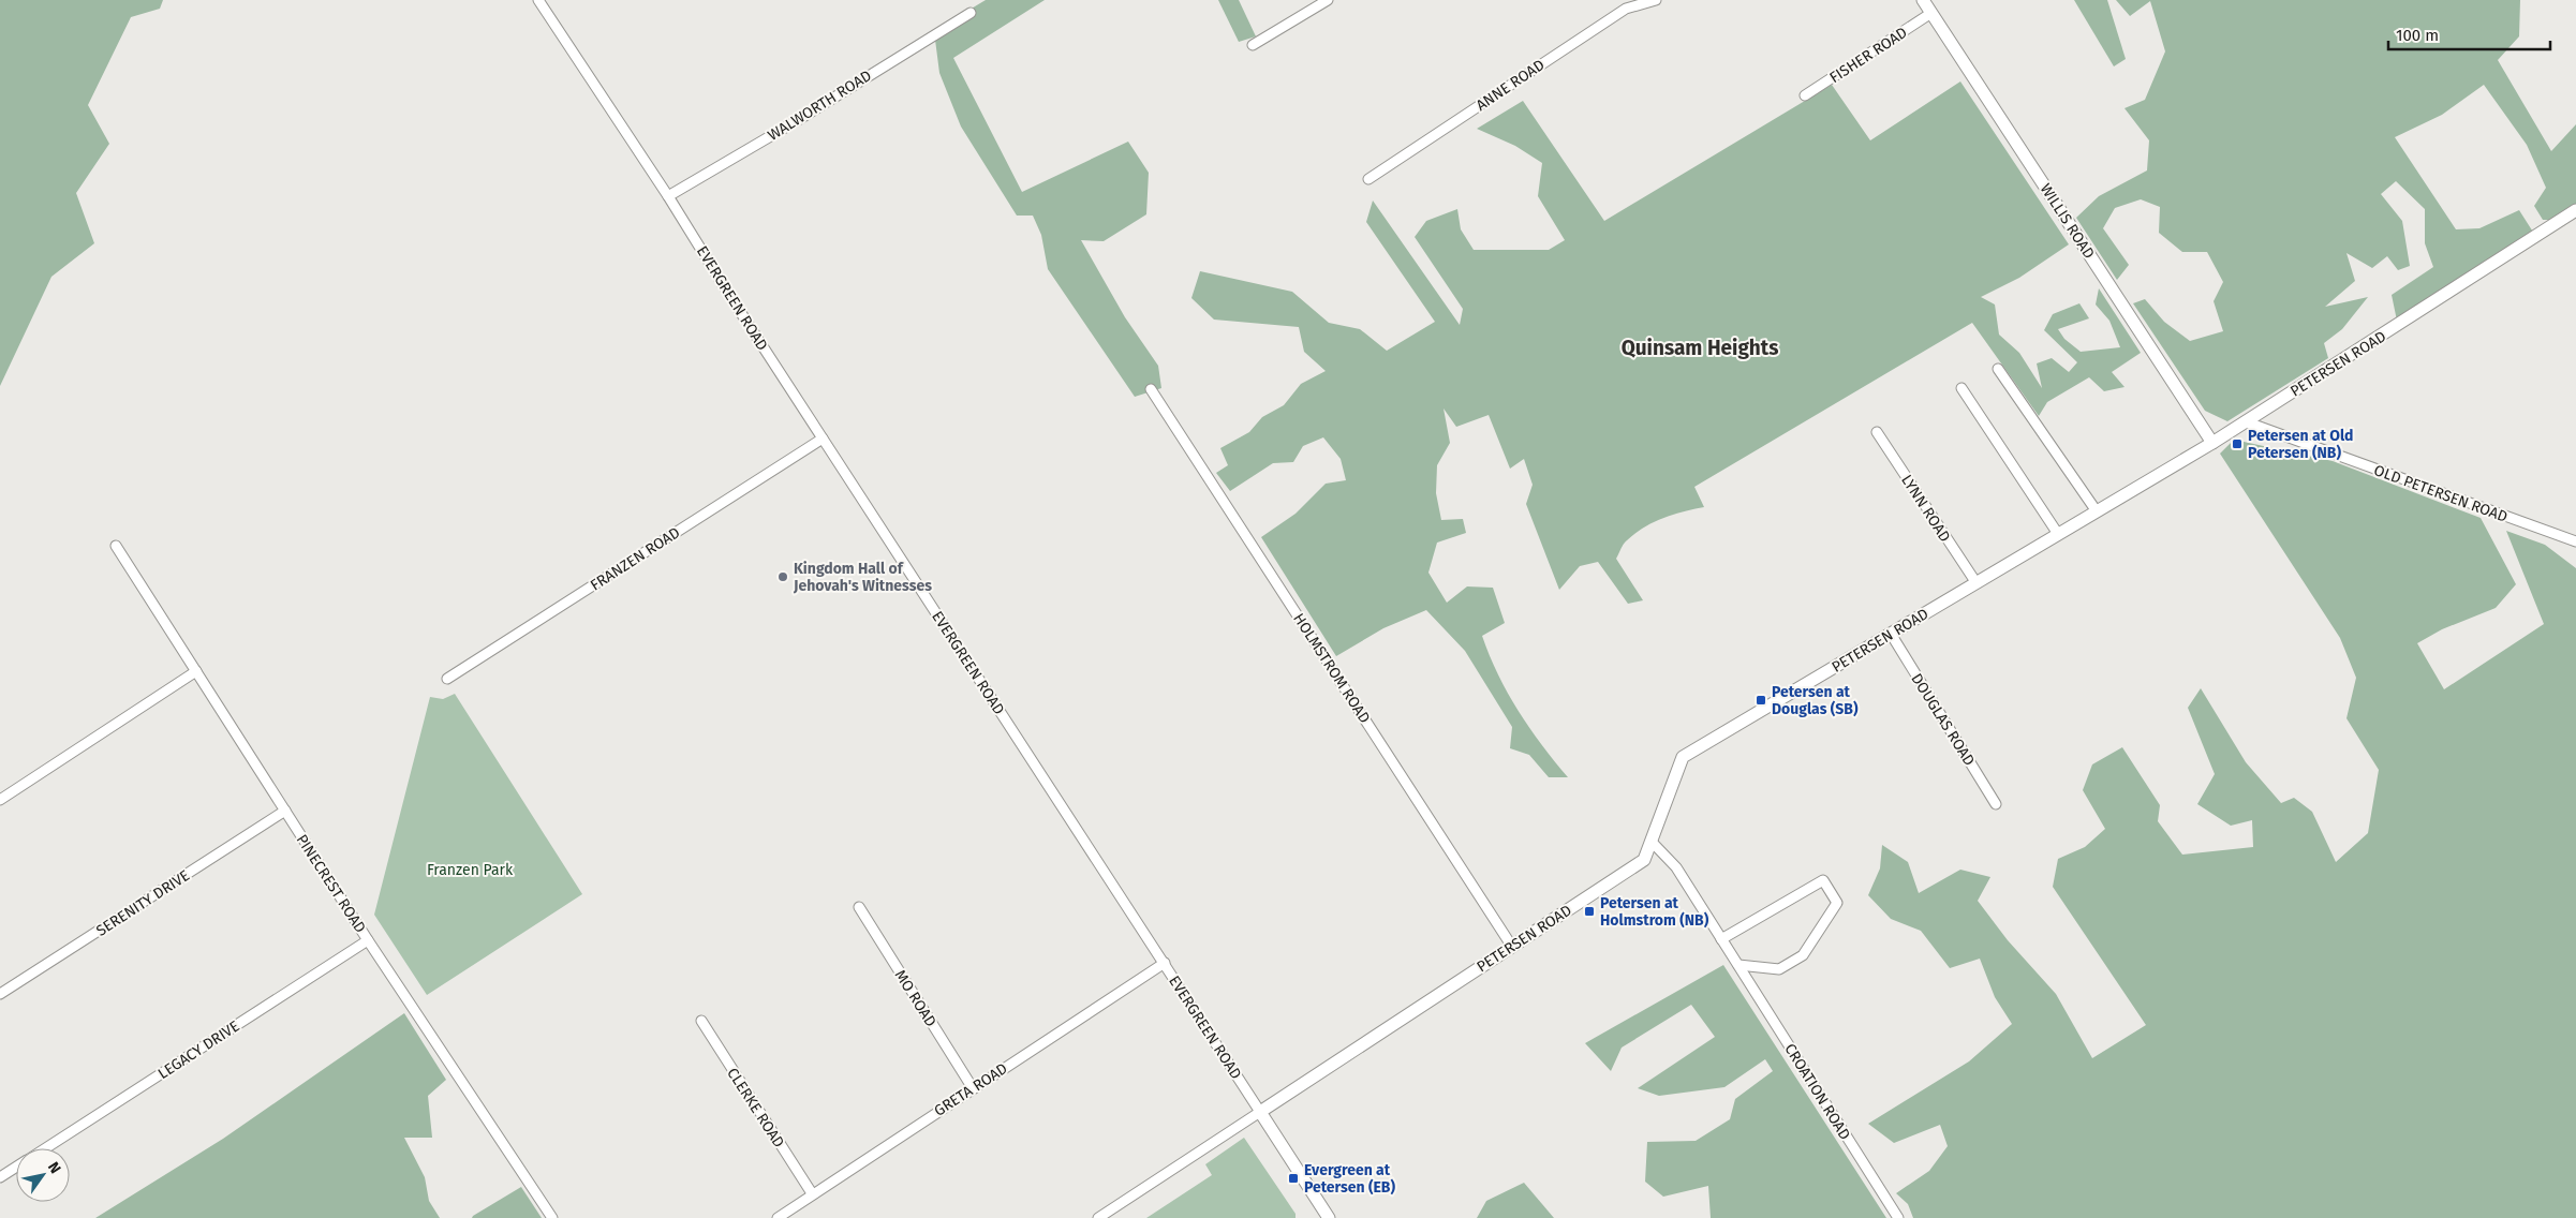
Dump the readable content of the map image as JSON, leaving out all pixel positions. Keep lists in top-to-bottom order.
{
  "streets": {
    "street": [
      "FISHER ROAD",
      "ANNE ROAD",
      "WALWORTH ROAD",
      "WILLIS ROAD",
      "EVERGREEN ROAD",
      "PETERSEN ROAD",
      "OLD PETERSEN ROAD",
      "LYNN ROAD",
      "FRANZEN ROAD",
      "HOLMSTROM ROAD",
      "DOUGLAS ROAD",
      "PINECREST ROAD",
      "SERENITY DRIVE",
      "MO ROAD",
      "LEGACY DRIVE",
      "GRETA ROAD",
      "CROATION ROAD",
      "CLERKE ROAD"
    ]
  },
  "crossings": [
    ["FISHER ROAD", "WILLIS ROAD"],
    ["WALWORTH ROAD", "EVERGREEN ROAD"],
    ["WILLIS ROAD", "PETERSEN ROAD"],
    ["EVERGREEN ROAD", "PETERSEN ROAD"],
    ["EVERGREEN ROAD", "FRANZEN ROAD"],
    ["EVERGREEN ROAD", "GRETA ROAD"],
    ["PETERSEN ROAD", "OLD PETERSEN ROAD"],
    ["PETERSEN ROAD", "LYNN ROAD"],
    ["PETERSEN ROAD", "HOLMSTROM ROAD"],
    ["PETERSEN ROAD", "DOUGLAS ROAD"],
    ["PETERSEN ROAD", "CROATION ROAD"],
    ["PINECREST ROAD", "SERENITY DRIVE"],
    ["PINECREST ROAD", "LEGACY DRIVE"],
    ["MO ROAD", "GRETA ROAD"],
    ["GRETA ROAD", "CLERKE ROAD"]
  ],
  "districts": ["Quinsam Heights"],
  "parks": ["Franzen Park"],
  "places": {
    "transit": [
      "Petersen at Old Petersen (NB)",
      "Petersen at Douglas (SB)",
      "Petersen at Holmstrom (NB)",
      "Evergreen at Petersen (EB)"
    ],
    "other": ["Kingdom Hall of Jehovah's Witnesses"]
  },
  "scale_bar": "100 m",
  "north": "top right"
}
